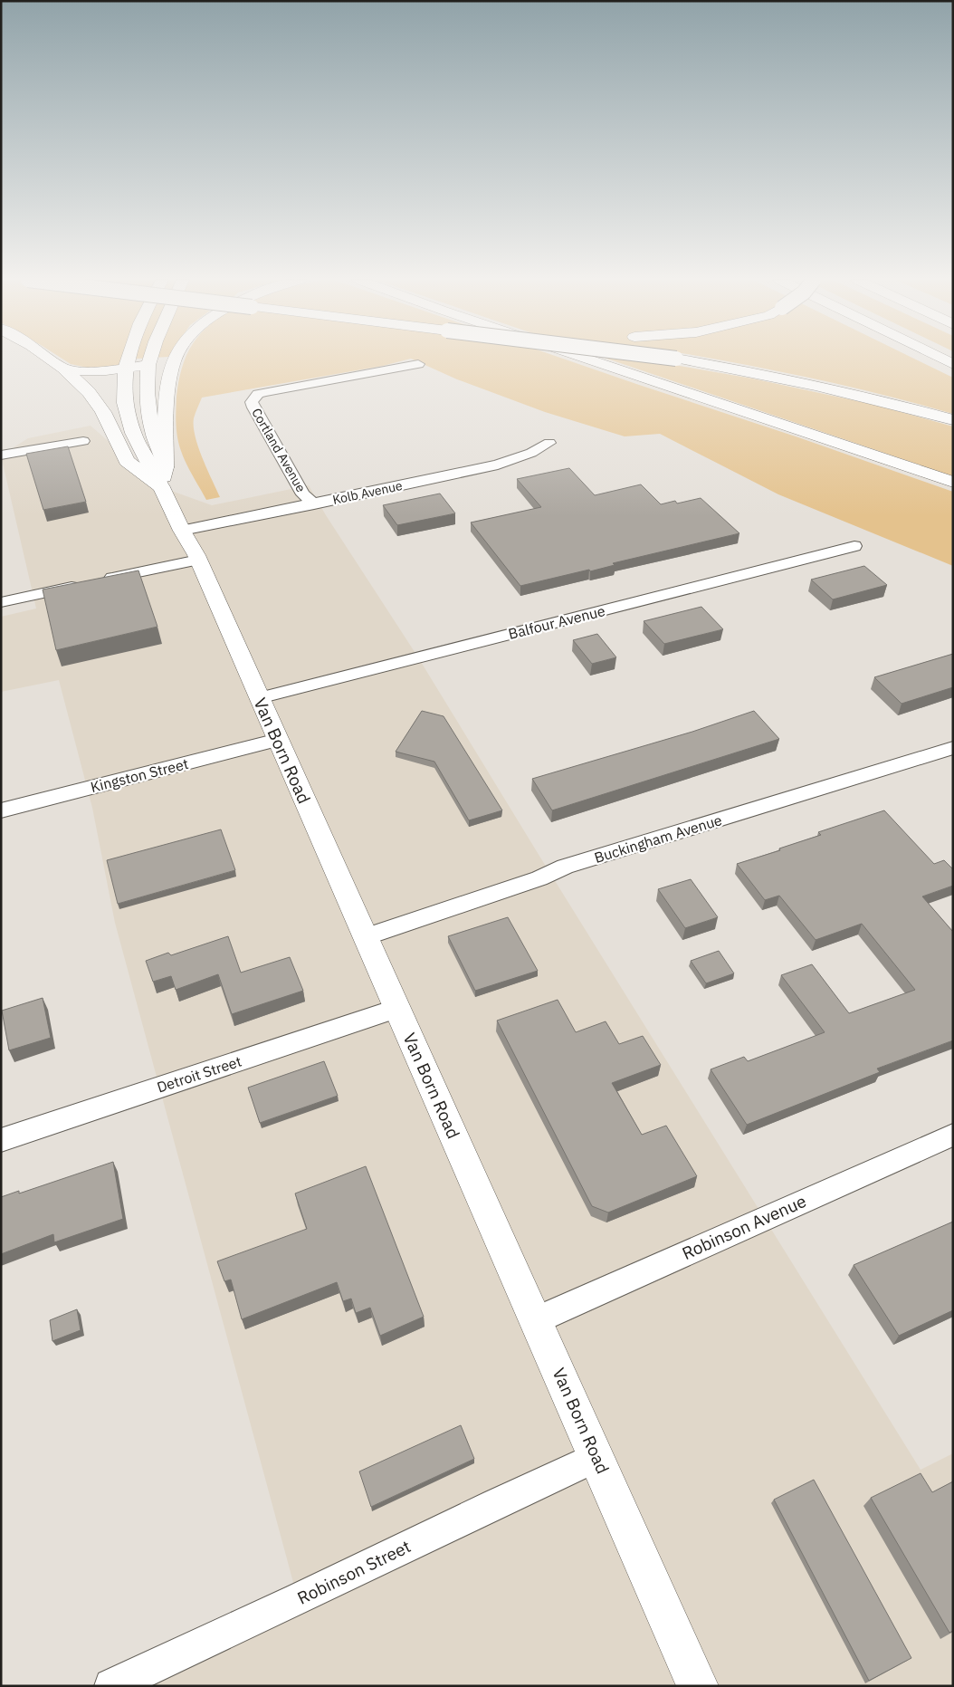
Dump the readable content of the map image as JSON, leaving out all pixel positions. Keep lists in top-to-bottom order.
{
  "streets": {
    "main road": ["Van Born Road"],
    "street": [
      "Cortland Avenue",
      "Kolb Avenue",
      "Balfour Avenue",
      "Kingston Street",
      "Buckingham Avenue",
      "Detroit Street",
      "Robinson Avenue",
      "Robinson Street"
    ]
  },
  "crossings": [
    ["Cortland Avenue", "Kolb Avenue"],
    ["Kolb Avenue", "Van Born Road"],
    ["Balfour Avenue", "Van Born Road"],
    ["Van Born Road", "Kingston Street"],
    ["Van Born Road", "Buckingham Avenue"],
    ["Van Born Road", "Detroit Street"],
    ["Van Born Road", "Robinson Avenue"],
    ["Van Born Road", "Robinson Street"]
  ]
}
